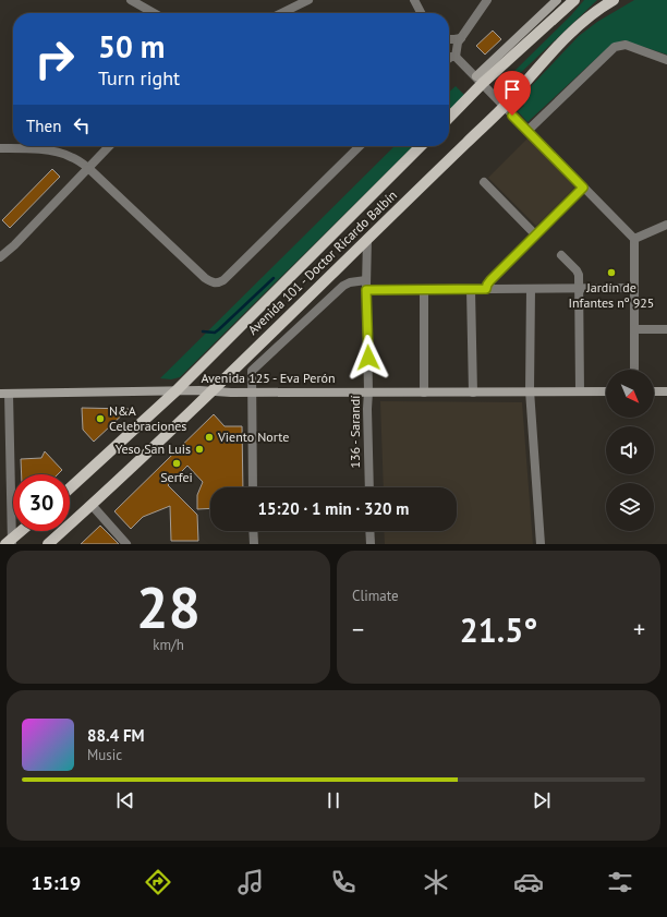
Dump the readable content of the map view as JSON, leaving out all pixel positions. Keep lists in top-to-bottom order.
{
  "streets": {
    "main road": ["Avenida 101 - Doctor Ricardo Balbín"],
    "street": ["Avenida 125 - Eva Perón", "136 - Sarandí"]
  },
  "crossings": [
    ["Avenida 101 - Doctor Ricardo Balbín", "Avenida 125 - Eva Perón"],
    ["Avenida 101 - Doctor Ricardo Balbín", "136 - Sarandí"],
    ["Avenida 125 - Eva Perón", "136 - Sarandí"]
  ],
  "places": [
    "Jardín de Infantes nº 925",
    "N&A Celebraciones",
    "Viento Norte",
    "Yeso San Luis",
    "Serfei"
  ],
  "north": "bottom right",
  "page": {
    "turn": ["50 m", "Turn right"],
    "then": "Then",
    "limit": "30",
    "trip": "15:20 · 1 min · 320 m",
    "tile": [
      ["28", "km/h"],
      "Climate"
    ],
    "heat": ["−", "21.5°", "+"],
    "song": ["88.4 FM", "Music"],
    "tabs": "15:19"
  }
}
